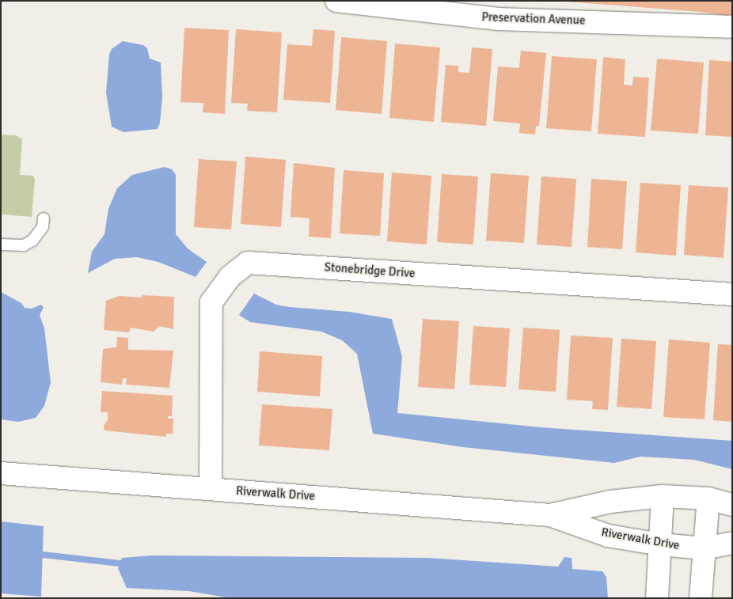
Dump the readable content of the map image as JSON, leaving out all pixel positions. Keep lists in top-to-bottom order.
{
  "streets": {
    "street": ["Preservation Avenue", "Stonebridge Drive", "Riverwalk Drive"]
  },
  "crossings": [
    ["Stonebridge Drive", "Riverwalk Drive"]
  ]
}
